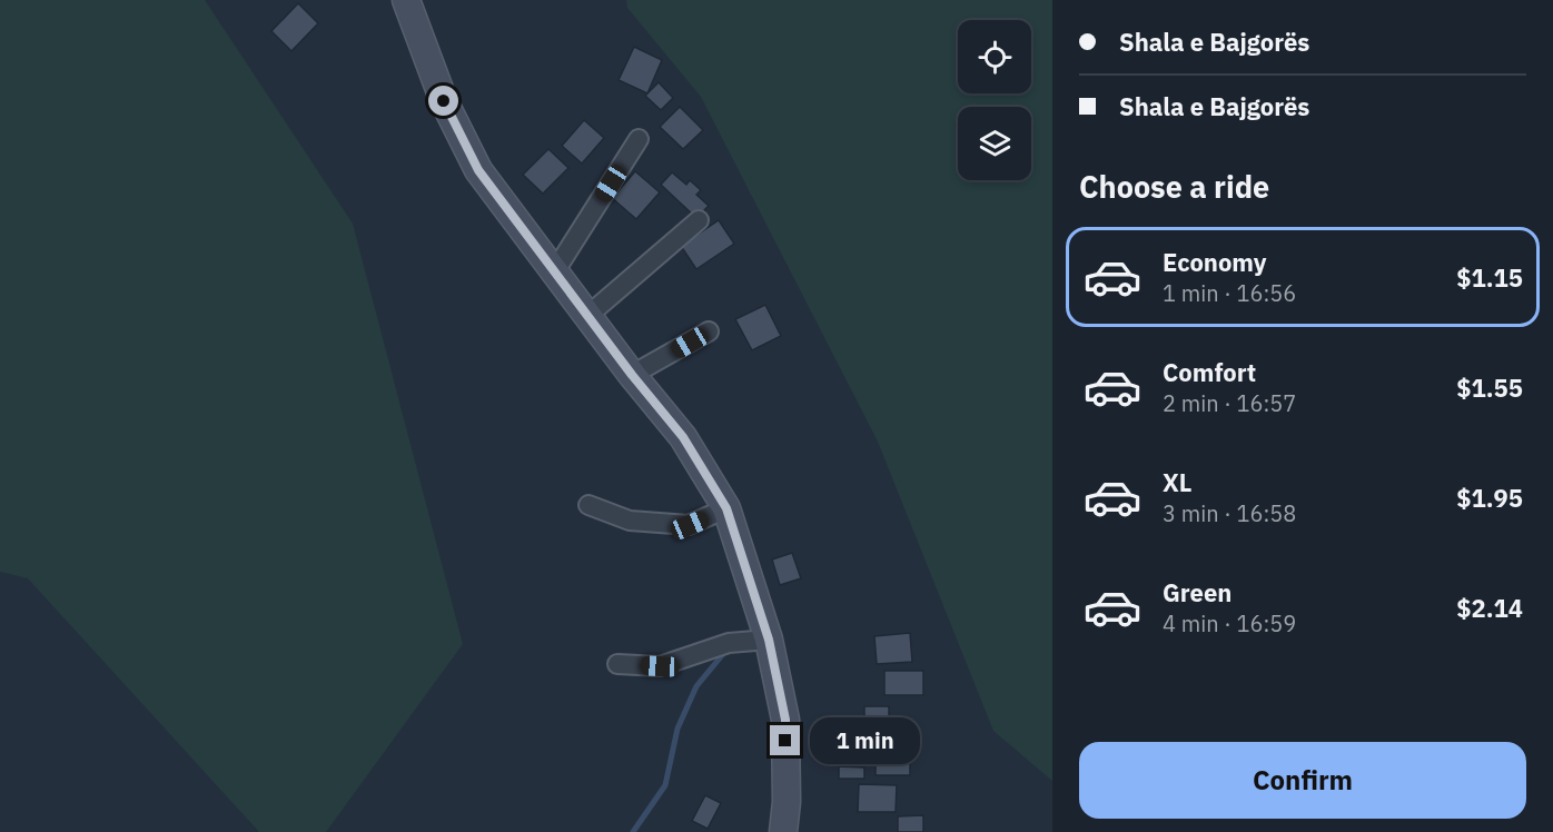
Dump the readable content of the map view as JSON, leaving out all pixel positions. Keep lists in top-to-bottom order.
{
  "page": {
    "banner": ["Shala e Bajgorës", "Shala e Bajgorës"],
    "heading": "Choose a ride",
    "list": [
      {
        "name": "Economy",
        "note": "1 min · 16:56",
        "value": "$1.15"
      },
      {
        "name": "Comfort",
        "note": "2 min · 16:57",
        "value": "$1.55"
      },
      {
        "name": "XL",
        "note": "3 min · 16:58",
        "value": "$1.95"
      },
      {
        "name": "Green",
        "note": "4 min · 16:59",
        "value": "$2.14"
      }
    ],
    "bubble": "1 min",
    "buttons": "Confirm"
  }
}
